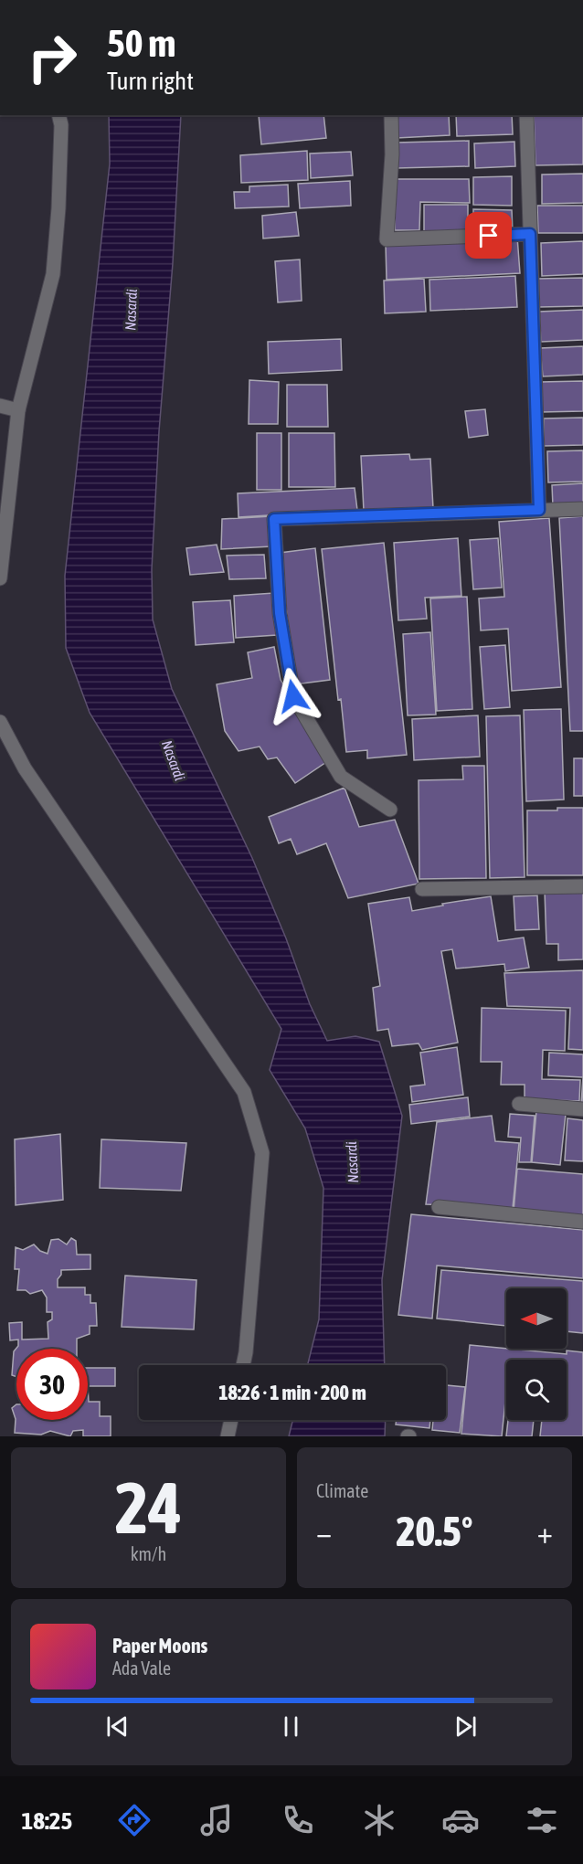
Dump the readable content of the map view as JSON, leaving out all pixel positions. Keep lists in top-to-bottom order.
{
  "water": ["Nasardi"],
  "north": "left",
  "page": {
    "turn": ["50 m", "Turn right"],
    "limit": "30",
    "trip": "18:26 · 1 min · 200 m",
    "tile": [
      ["24", "km/h"],
      "Climate"
    ],
    "heat": ["−", "20.5°", "+"],
    "song": ["Paper Moons", "Ada Vale"],
    "tabs": "18:25"
  }
}
